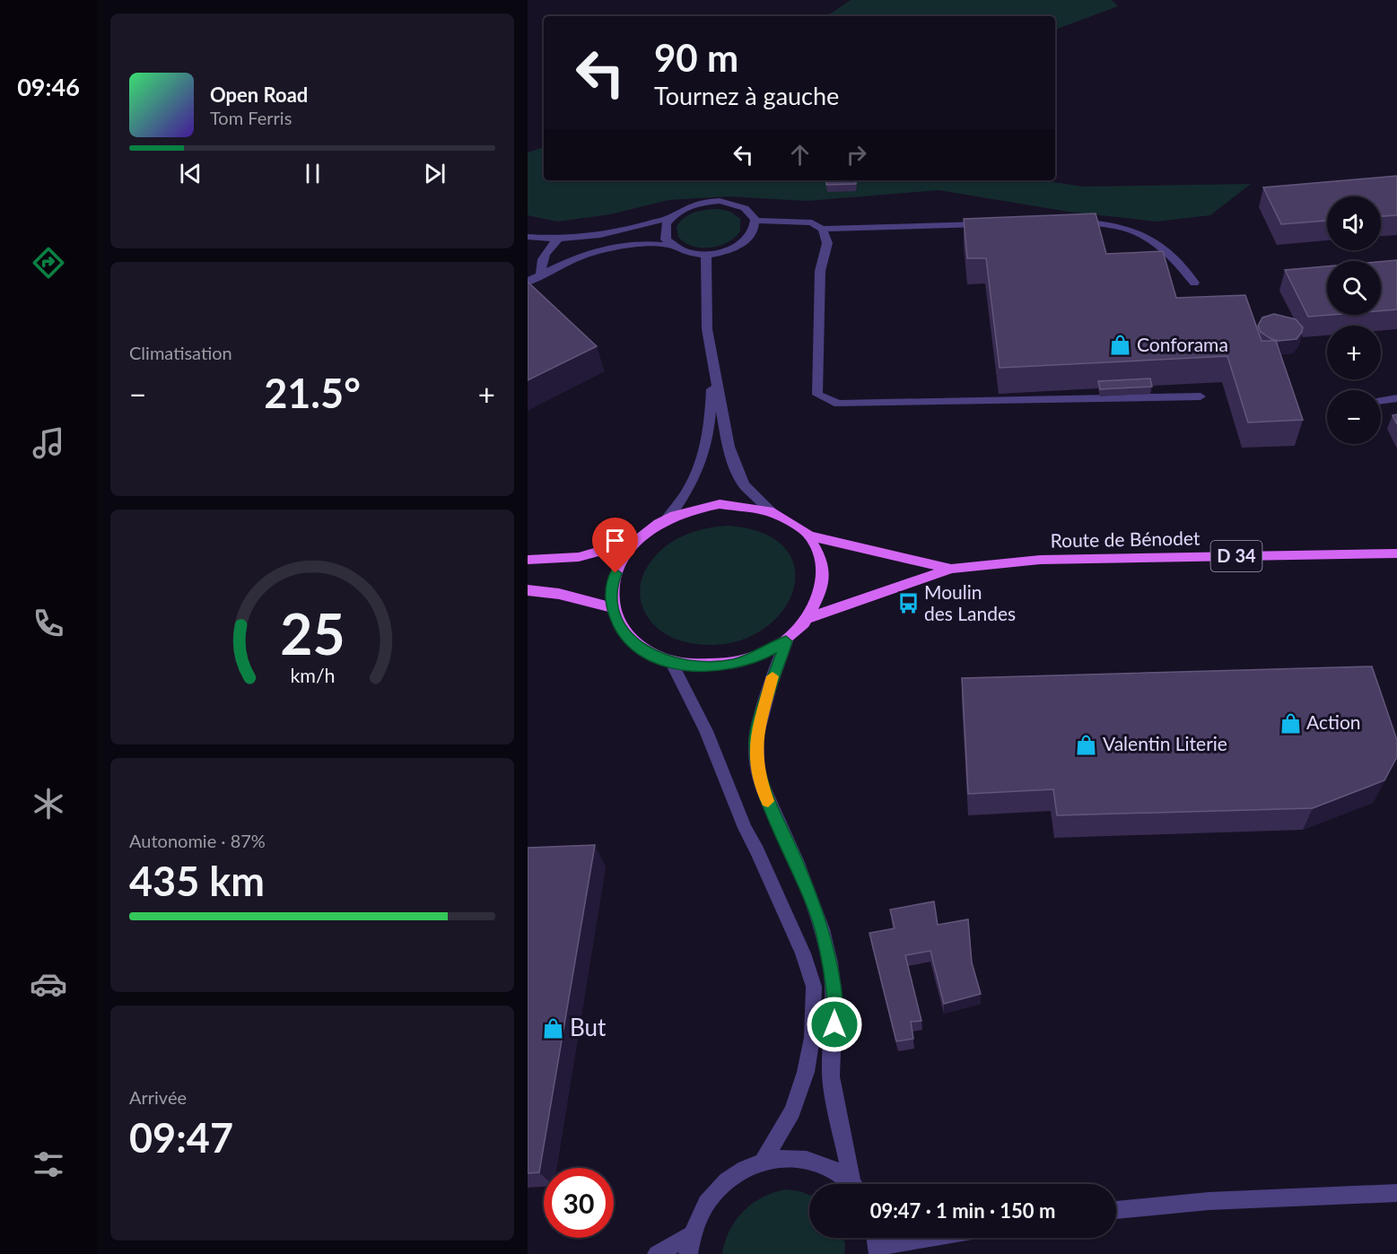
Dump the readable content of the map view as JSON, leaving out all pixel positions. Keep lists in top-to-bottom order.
{
  "streets": {
    "main road": ["Route de Bénodet", "D 34"]
  },
  "places": {
    "shop": [
      "Conforama",
      "Action",
      "Valentin Literie",
      "But"
    ],
    "bus stop": ["Moulin des Landes"]
  },
  "page": {
    "tabs": "09:46",
    "turn": ["90 m", "Tournez à gauche"],
    "song": ["Open Road", "Tom Ferris"],
    "map_buttons": ["+", "−"],
    "tile": [
      "Climatisation",
      ["Autonomie · 87%", "435 km"],
      ["Arrivée", "09:47"]
    ],
    "heat": ["−", "21.5°", "+"],
    "limit": "30",
    "trip": "09:47 · 1 min · 150 m",
    "gauge": ["25", "km/h"]
  }
}
